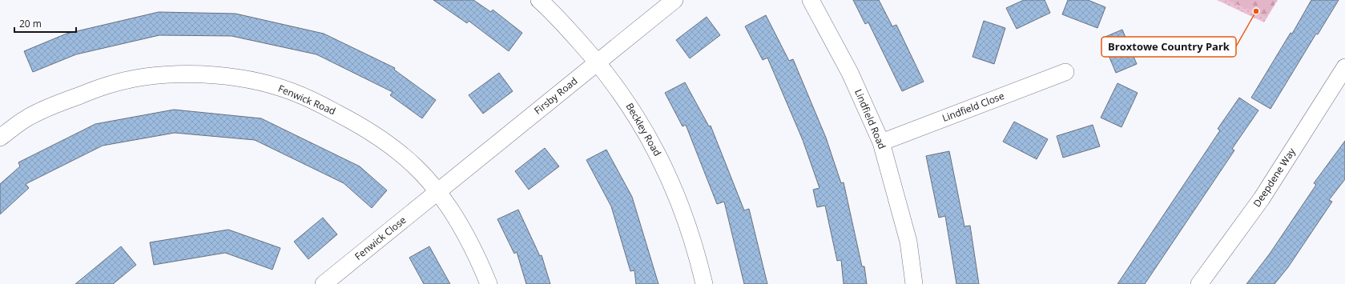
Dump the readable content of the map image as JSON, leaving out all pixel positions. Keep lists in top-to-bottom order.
{
  "streets": {
    "street": [
      "Firsby Road",
      "Fenwick Road",
      "Lindfield Close",
      "Lindfield Road",
      "Beckley Road",
      "Deepdene Way",
      "Fenwick Close"
    ]
  },
  "crossings": [
    ["Firsby Road", "Fenwick Road"],
    ["Firsby Road", "Beckley Road"],
    ["Firsby Road", "Fenwick Close"],
    ["Fenwick Road", "Fenwick Close"],
    ["Lindfield Close", "Lindfield Road"]
  ],
  "places": ["Broxtowe Country Park"],
  "scale_bar": "20 m"
}
